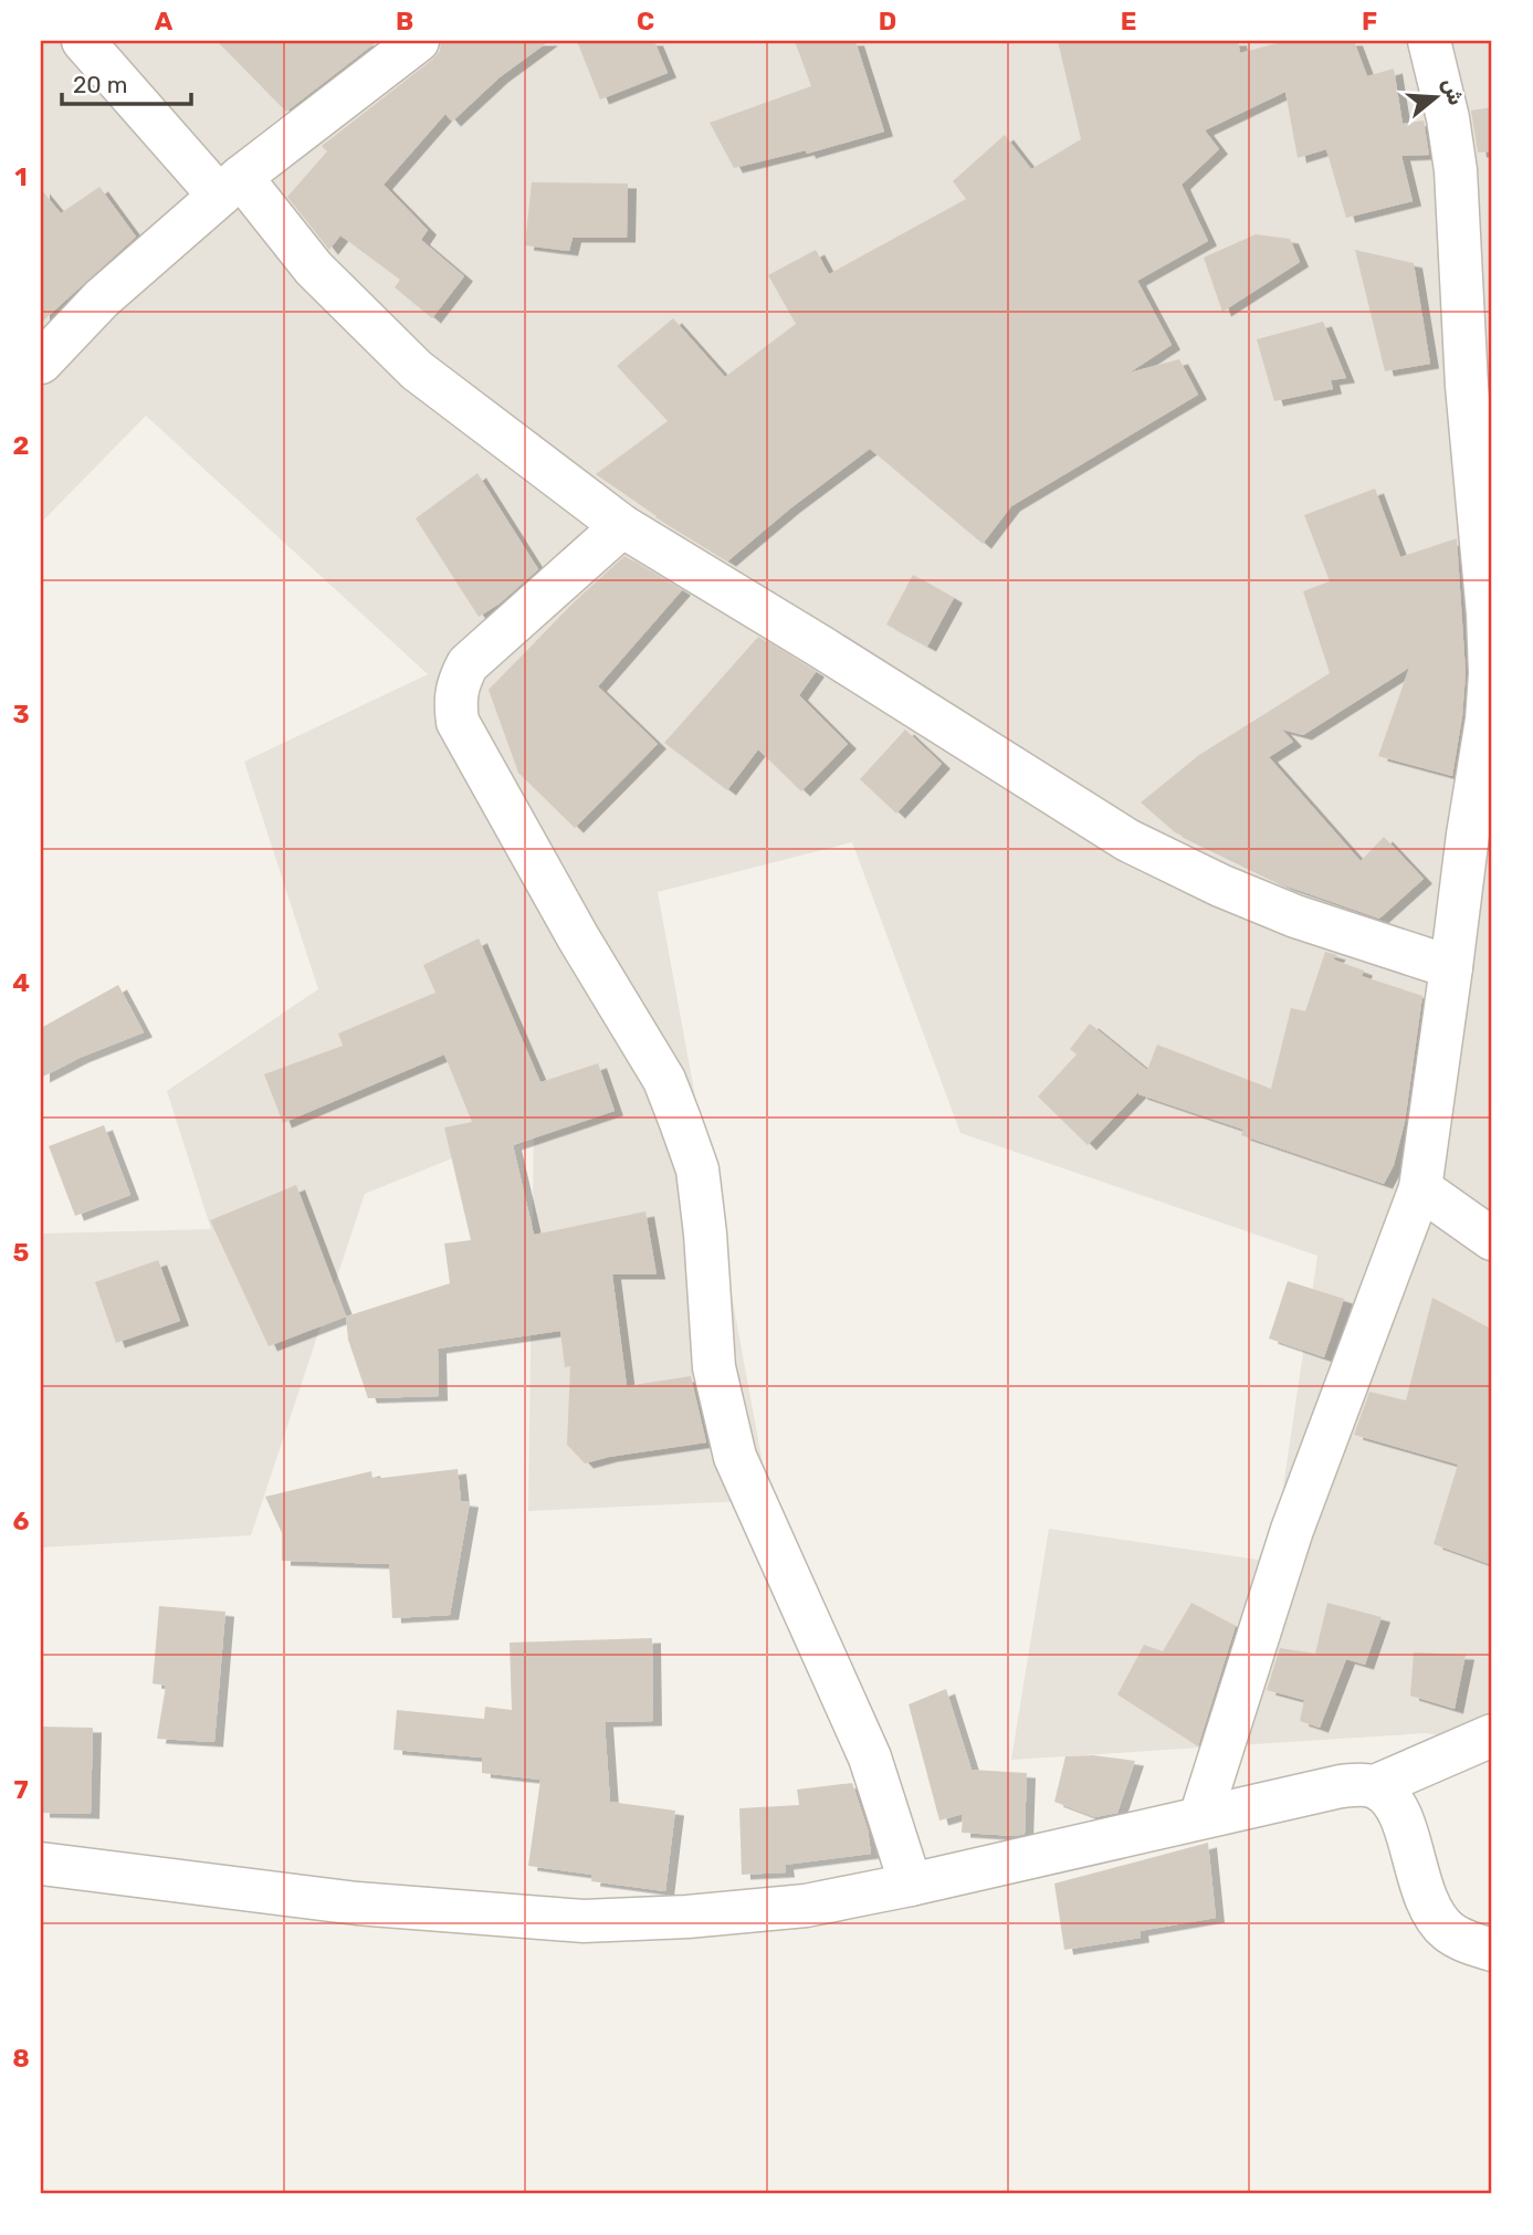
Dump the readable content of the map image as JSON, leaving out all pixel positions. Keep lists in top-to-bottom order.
{
  "scale_bar": "20 m",
  "north": "right",
  "grid": {
    "columns": [
      "A",
      "B",
      "C",
      "D",
      "E",
      "F"
    ],
    "rows": [
      "1",
      "2",
      "3",
      "4",
      "5",
      "6",
      "7",
      "8"
    ]
  }
}
